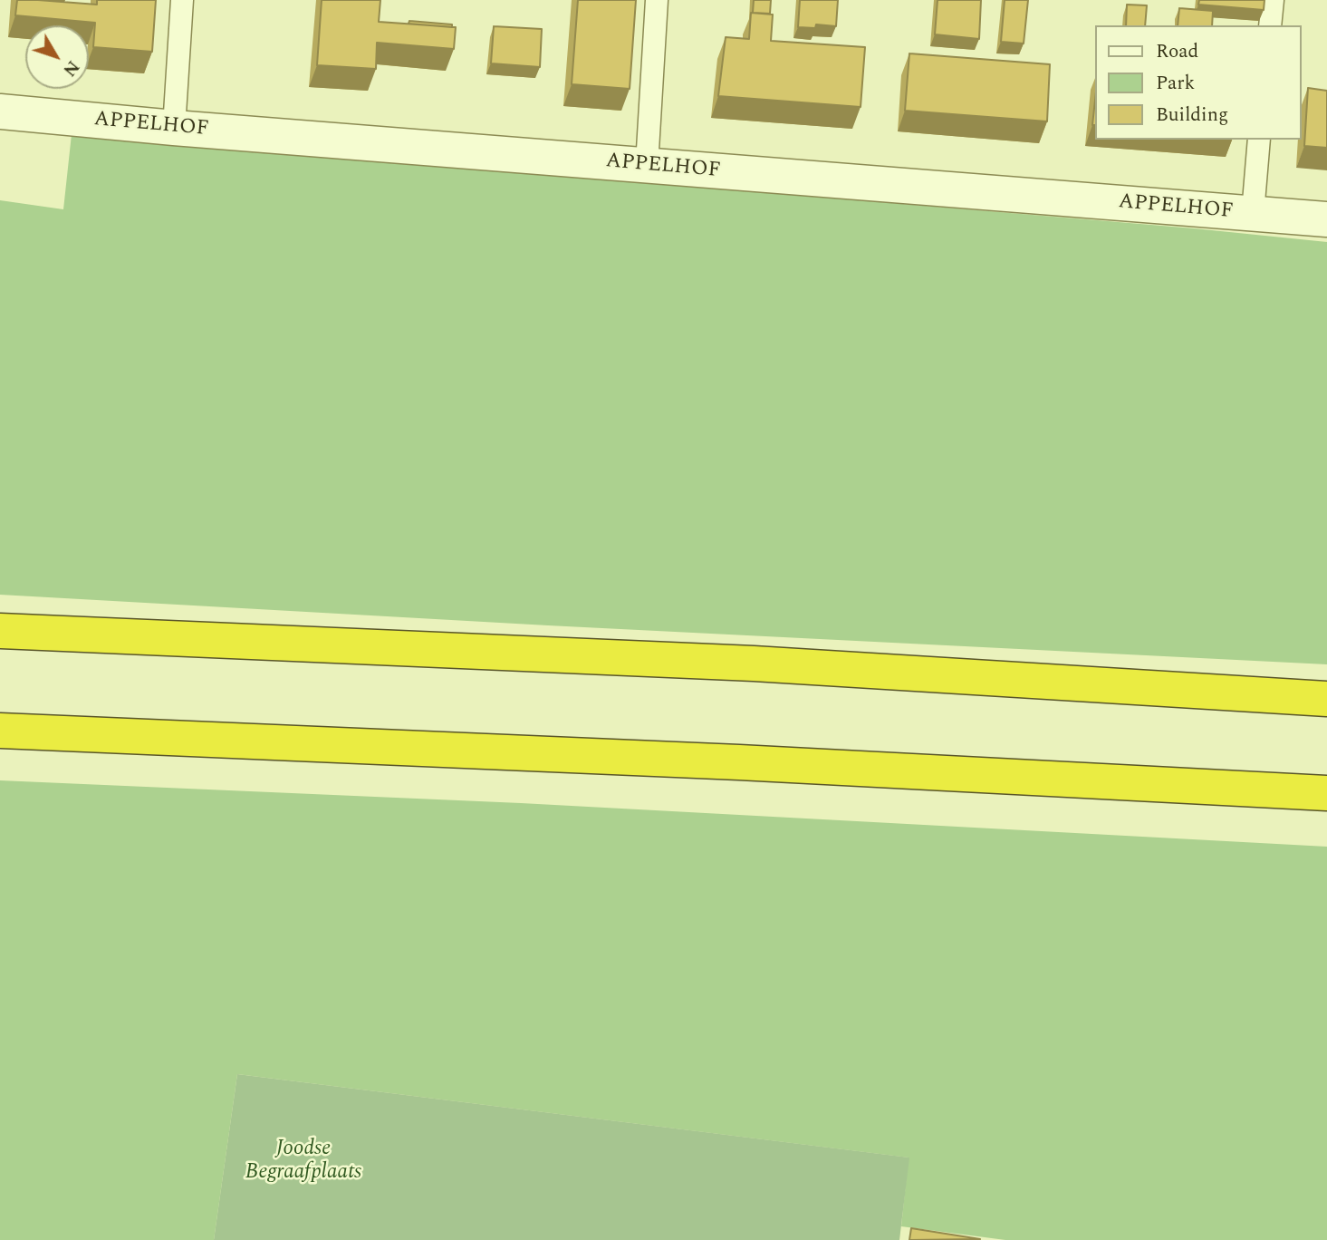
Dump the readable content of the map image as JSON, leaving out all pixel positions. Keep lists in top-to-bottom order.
{
  "streets": {
    "street": ["APPELHOF"]
  },
  "parks": ["Joodse Begraafplaats"],
  "legend": ["Road", "Park", "Building"],
  "north": "bottom right"
}
